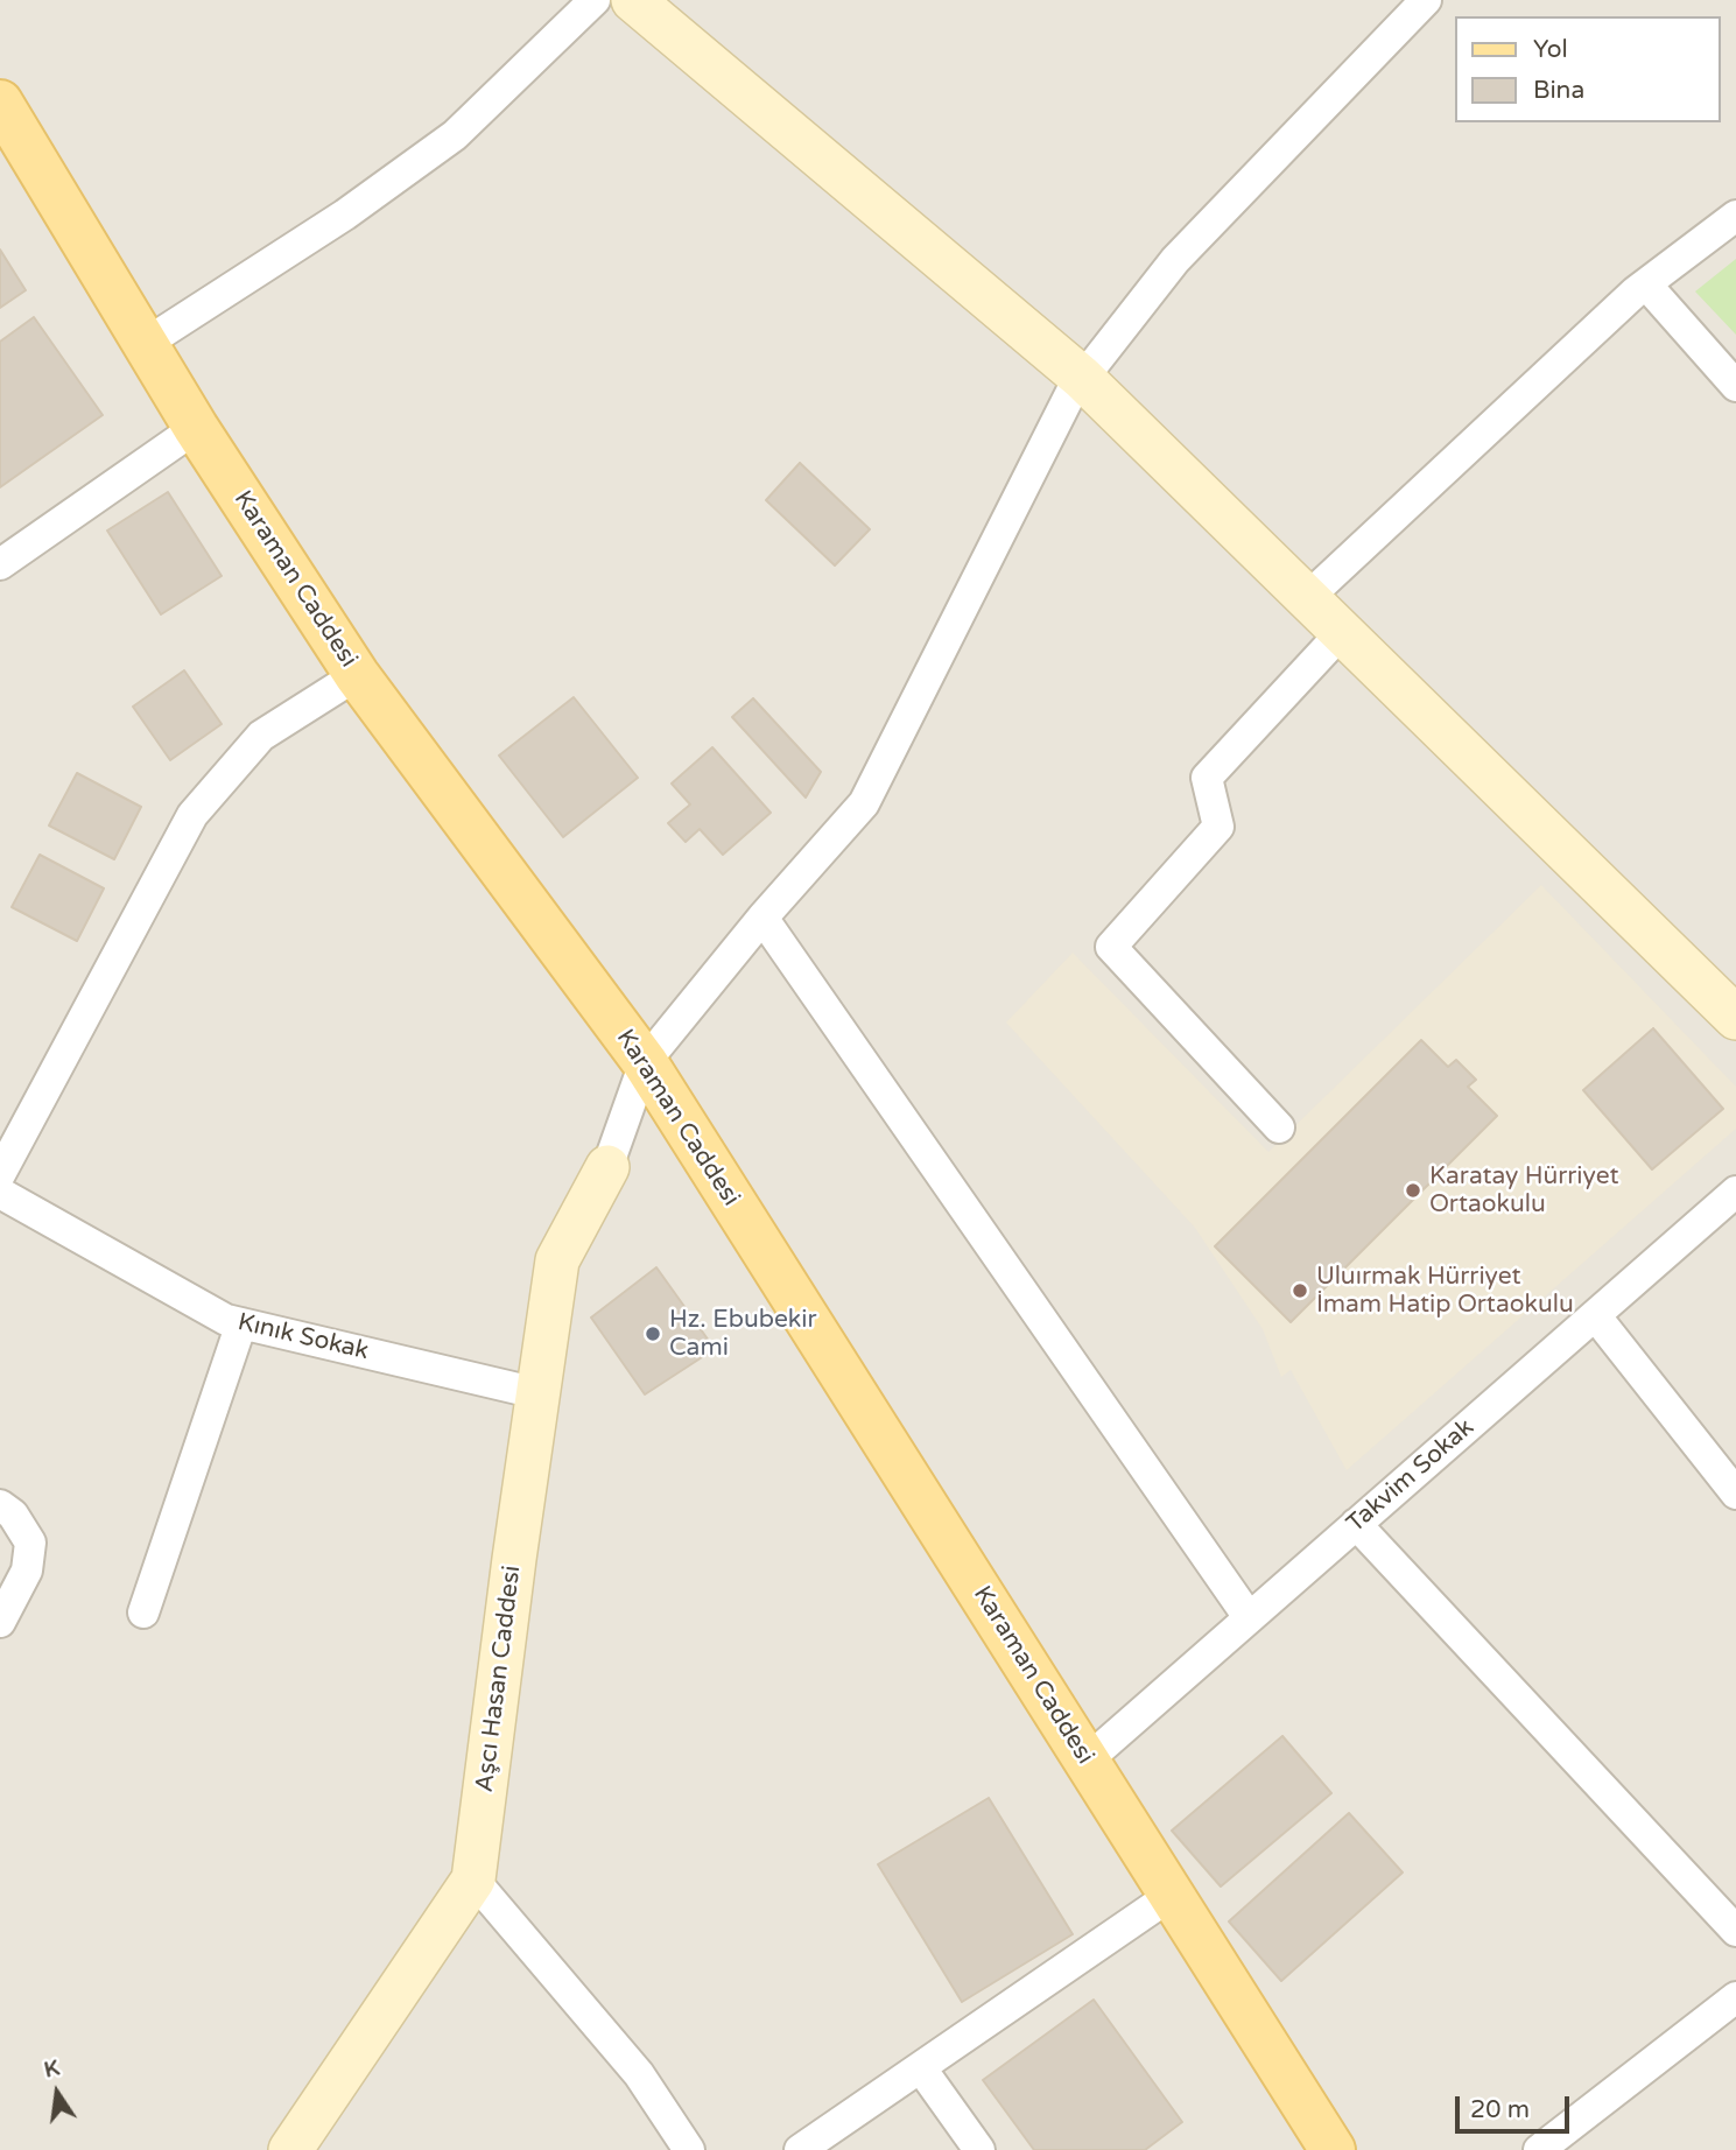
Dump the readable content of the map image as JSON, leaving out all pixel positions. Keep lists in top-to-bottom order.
{
  "streets": {
    "main road": ["Karaman Caddesi"],
    "street": ["Kınık Sokak", "Takvim Sokak", "Aşcı Hasan Caddesi"]
  },
  "crossings": [
    ["Karaman Caddesi", "Takvim Sokak"],
    ["Kınık Sokak", "Aşcı Hasan Caddesi"]
  ],
  "places": ["Karatay Hürriyet Ortaokulu", "Uluırmak Hürriyet İmam Hatip Ortaokulu", "Hz. Ebubekir Cami"],
  "legend": ["Yol", "Bina"],
  "scale_bar": "20 m",
  "north": "top"
}
